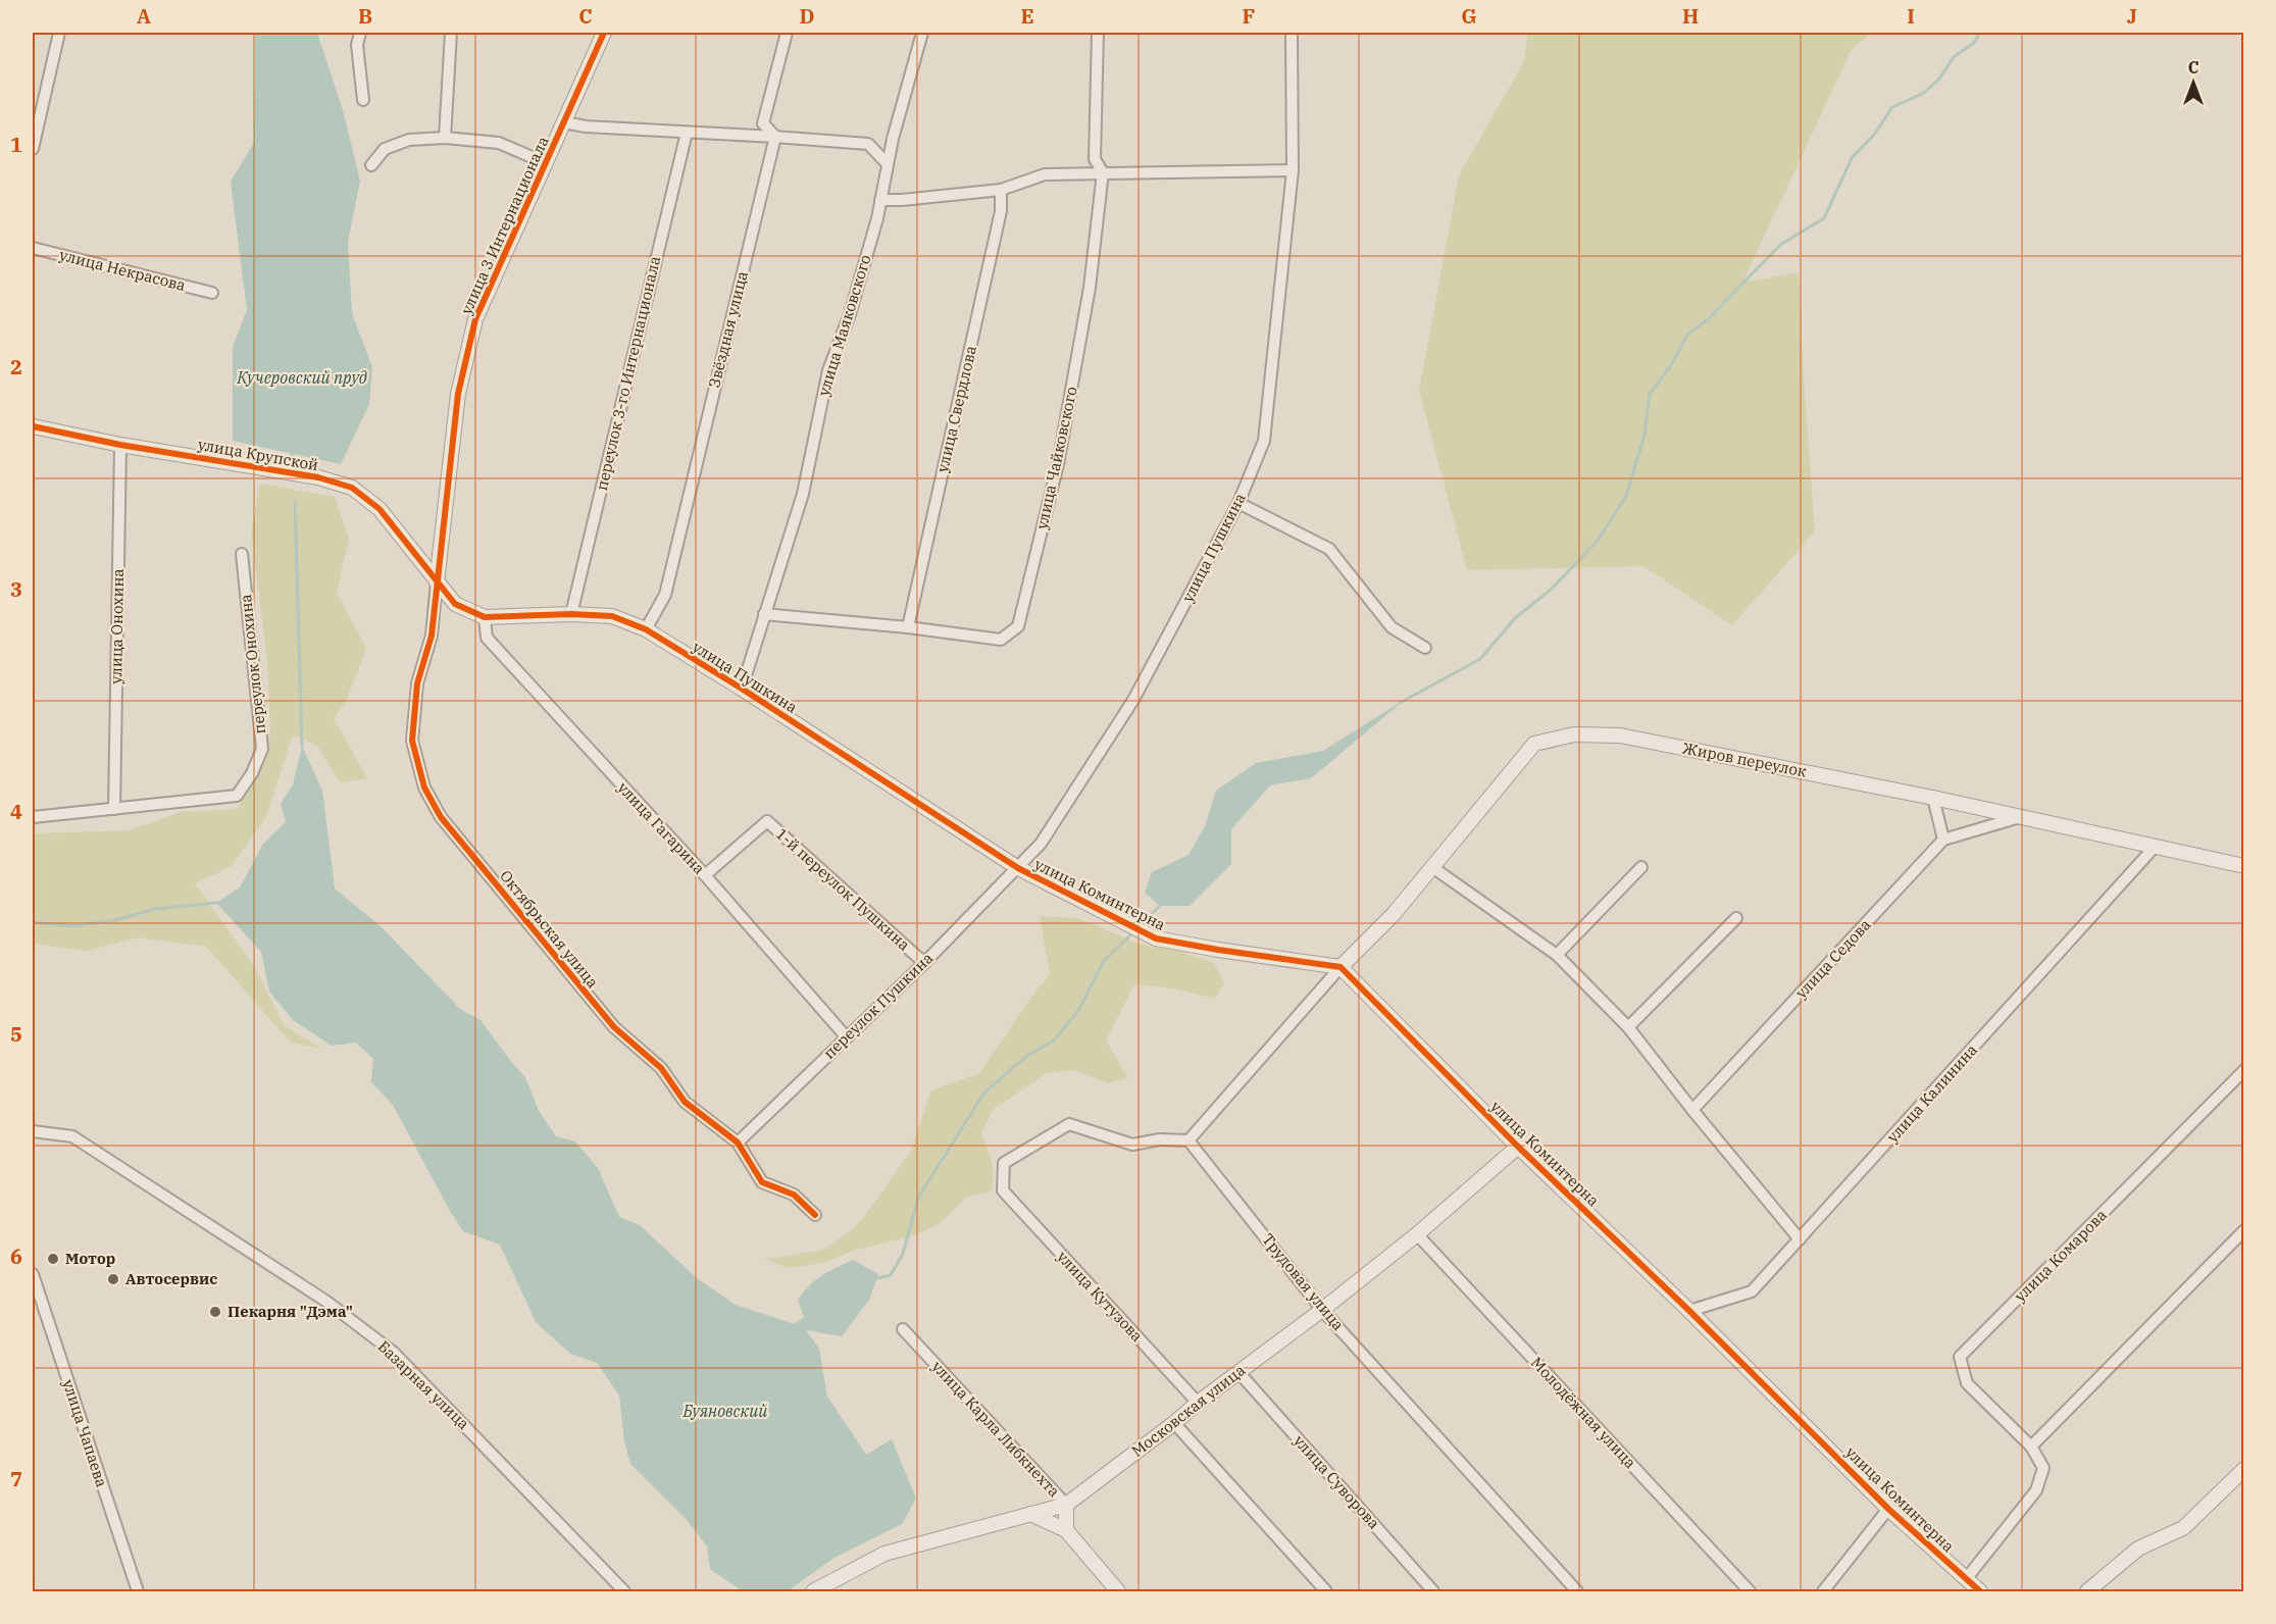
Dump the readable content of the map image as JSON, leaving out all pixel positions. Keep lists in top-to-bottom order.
{
  "streets": {
    "street": [
      "улица 3 Интернационала",
      "улица Некрасова",
      "улица Маяковского",
      "Звёздная улица",
      "переулок 3-го Интернационала",
      "улица Свердлова",
      "улица Крупской",
      "улица Чайковского",
      "улица Пушкина",
      "улица Онохина",
      "переулок Онохина",
      "Жиров переулок",
      "улица Гагарина",
      "1-й переулок Пушкина",
      "улица Коминтерна",
      "Октябрьская улица",
      "улица Седова",
      "переулок Пушкина",
      "улица Калинина",
      "улица Комарова",
      "Трудовая улица",
      "улица Кутузова",
      "Базарная улица",
      "Московская улица",
      "Молодёжная улица",
      "улица Карла Либкнехта",
      "улица Чапаева",
      "улица Суворова"
    ]
  },
  "crossings": [
    ["улица 3 Интернационала", "улица Крупской"],
    ["улица 3 Интернационала", "улица Пушкина"],
    ["улица 3 Интернационала", "Октябрьская улица"],
    ["улица Маяковского", "улица Чайковского"],
    ["улица Маяковского", "улица Пушкина"],
    ["Звёздная улица", "улица Пушкина"],
    ["переулок 3-го Интернационала", "улица Пушкина"],
    ["улица Свердлова", "улица Чайковского"],
    ["улица Крупской", "улица Пушкина"],
    ["улица Крупской", "улица Онохина"],
    ["улица Крупской", "Октябрьская улица"],
    ["улица Пушкина", "улица Гагарина"],
    ["улица Пушкина", "улица Коминтерна"],
    ["улица Пушкина", "Октябрьская улица"],
    ["улица Пушкина", "переулок Пушкина"],
    ["улица Онохина", "переулок Онохина"],
    ["Жиров переулок", "улица Коминтерна"],
    ["Жиров переулок", "улица Калинина"],
    ["улица Гагарина", "1-й переулок Пушкина"],
    ["улица Гагарина", "переулок Пушкина"],
    ["1-й переулок Пушкина", "переулок Пушкина"],
    ["улица Коминтерна", "переулок Пушкина"],
    ["улица Коминтерна", "улица Калинина"],
    ["улица Коминтерна", "улица Комарова"],
    ["улица Коминтерна", "Московская улица"],
    ["Октябрьская улица", "переулок Пушкина"],
    ["Трудовая улица", "улица Кутузова"],
    ["Трудовая улица", "Московская улица"],
    ["улица Кутузова", "Московская улица"],
    ["Московская улица", "Молодёжная улица"],
    ["Московская улица", "улица Карла Либкнехта"],
    ["Московская улица", "улица Суворова"]
  ],
  "water": ["Кучеровский пруд", "Буяновский"],
  "places": ["Мотор", "Автосервис", "Пекарня \"Дэма\""],
  "north": "top",
  "grid": {
    "columns": [
      "A",
      "B",
      "C",
      "D",
      "E",
      "F",
      "G",
      "H",
      "I",
      "J"
    ],
    "rows": [
      "1",
      "2",
      "3",
      "4",
      "5",
      "6",
      "7"
    ]
  }
}
